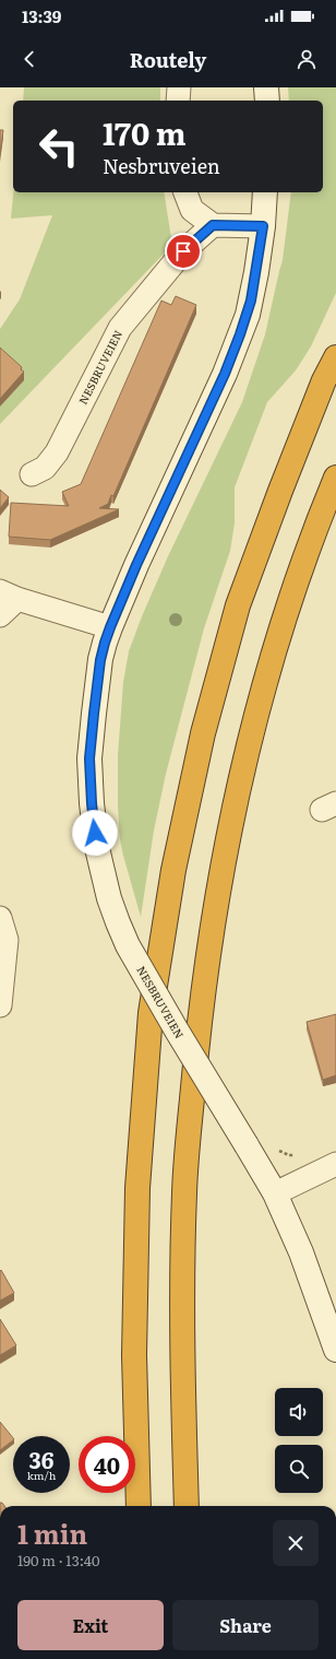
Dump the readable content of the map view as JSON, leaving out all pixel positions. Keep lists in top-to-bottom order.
{
  "streets": {
    "street": ["NESBRUVEIEN"]
  },
  "page": {
    "status": "13:39",
    "header": "Routely",
    "turn": ["170 m", "Nesbruveien"],
    "speed": "36 km/h",
    "limit": "40",
    "heading": ["1 min", "190 m · 13:40"],
    "buttons": ["Exit", "Share"]
  }
}
